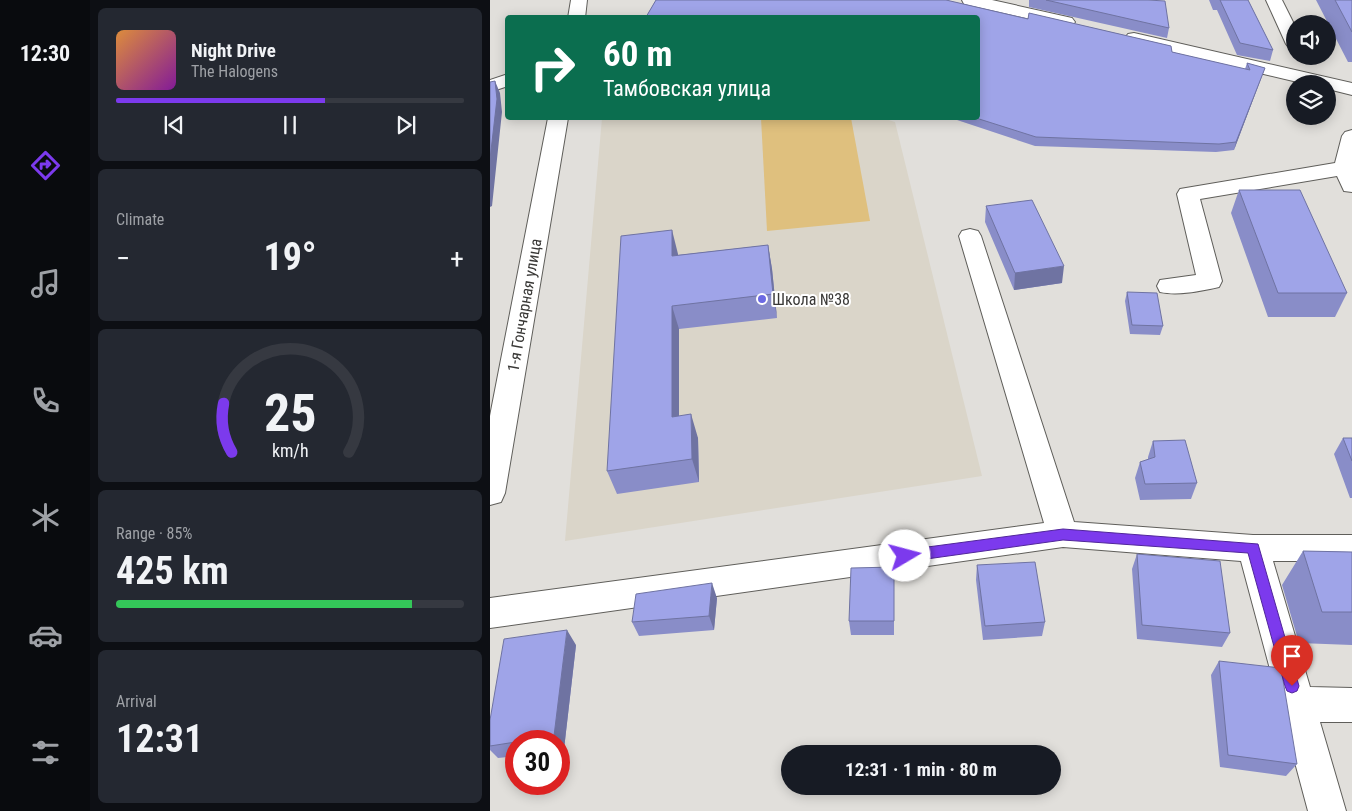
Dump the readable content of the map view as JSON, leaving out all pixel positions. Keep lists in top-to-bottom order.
{
  "streets": {
    "street": ["1-я Гончарная улица"]
  },
  "places": ["Школа №38"],
  "page": {
    "tabs": "12:30",
    "turn": ["60 m", "Тамбовская улица"],
    "song": ["Night Drive", "The Halogens"],
    "tile": [
      "Climate",
      ["Range · 85%", "425 km"],
      ["Arrival", "12:31"]
    ],
    "heat": ["−", "19°", "+"],
    "limit": "30",
    "trip": "12:31 · 1 min · 80 m",
    "gauge": ["25", "km/h"]
  }
}
